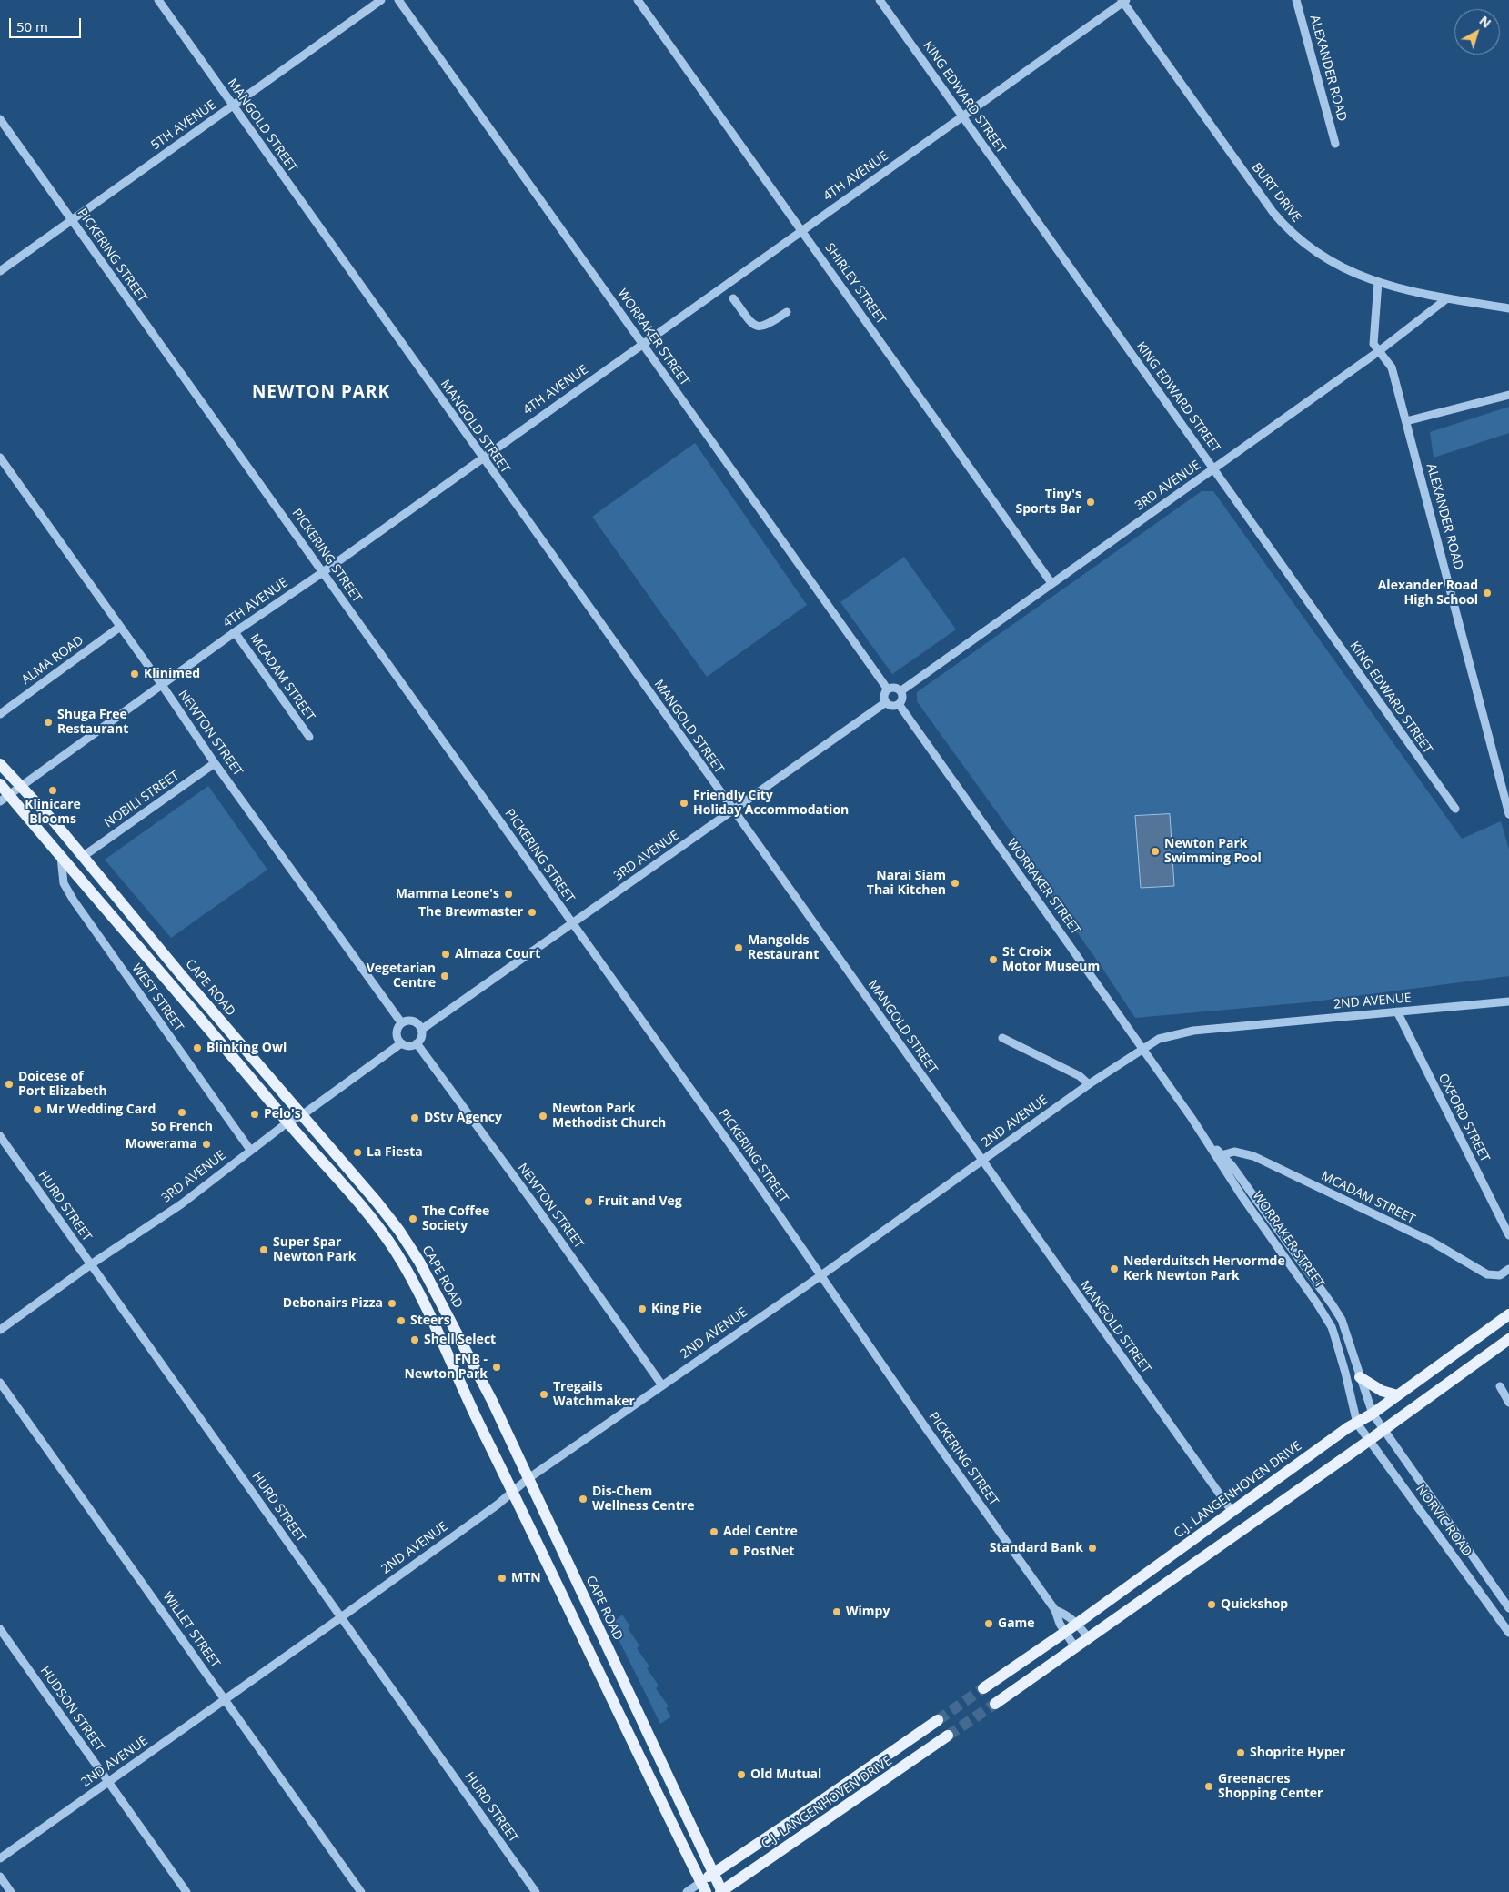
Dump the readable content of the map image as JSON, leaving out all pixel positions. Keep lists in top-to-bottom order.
{
  "streets": {
    "main road": ["CAPE ROAD", "C.J. LANGENHOVEN DRIVE"],
    "street": [
      "ALEXANDER ROAD",
      "KING EDWARD STREET",
      "5TH AVENUE",
      "MANGOLD STREET",
      "4TH AVENUE",
      "BURT DRIVE",
      "PICKERING STREET",
      "SHIRLEY STREET",
      "WORRAKER STREET",
      "3RD AVENUE",
      "ALMA ROAD",
      "MCADAM STREET",
      "NEWTON STREET",
      "NOBILI STREET",
      "WEST STREET",
      "2ND AVENUE",
      "OXFORD STREET",
      "HURD STREET",
      "NORVIC ROAD",
      "WILLET STREET",
      "HUDSON STREET"
    ]
  },
  "crossings": [
    ["ALEXANDER ROAD", "BURT DRIVE"],
    ["ALEXANDER ROAD", "3RD AVENUE"],
    ["KING EDWARD STREET", "4TH AVENUE"],
    ["KING EDWARD STREET", "3RD AVENUE"],
    ["5TH AVENUE", "MANGOLD STREET"],
    ["5TH AVENUE", "PICKERING STREET"],
    ["MANGOLD STREET", "4TH AVENUE"],
    ["MANGOLD STREET", "3RD AVENUE"],
    ["MANGOLD STREET", "2ND AVENUE"],
    ["MANGOLD STREET", "C.J. LANGENHOVEN DRIVE"],
    ["4TH AVENUE", "BURT DRIVE"],
    ["4TH AVENUE", "PICKERING STREET"],
    ["4TH AVENUE", "SHIRLEY STREET"],
    ["4TH AVENUE", "WORRAKER STREET"],
    ["4TH AVENUE", "MCADAM STREET"],
    ["4TH AVENUE", "NEWTON STREET"],
    ["4TH AVENUE", "CAPE ROAD"],
    ["BURT DRIVE", "3RD AVENUE"],
    ["PICKERING STREET", "3RD AVENUE"],
    ["PICKERING STREET", "2ND AVENUE"],
    ["PICKERING STREET", "C.J. LANGENHOVEN DRIVE"],
    ["SHIRLEY STREET", "3RD AVENUE"],
    ["WORRAKER STREET", "3RD AVENUE"],
    ["WORRAKER STREET", "MCADAM STREET"],
    ["WORRAKER STREET", "2ND AVENUE"],
    ["WORRAKER STREET", "C.J. LANGENHOVEN DRIVE"],
    ["WORRAKER STREET", "NORVIC ROAD"],
    ["3RD AVENUE", "NEWTON STREET"],
    ["3RD AVENUE", "CAPE ROAD"],
    ["3RD AVENUE", "WEST STREET"],
    ["3RD AVENUE", "HURD STREET"],
    ["ALMA ROAD", "NEWTON STREET"],
    ["NEWTON STREET", "NOBILI STREET"],
    ["NEWTON STREET", "2ND AVENUE"],
    ["NOBILI STREET", "CAPE ROAD"],
    ["CAPE ROAD", "2ND AVENUE"],
    ["CAPE ROAD", "C.J. LANGENHOVEN DRIVE"],
    ["2ND AVENUE", "OXFORD STREET"],
    ["2ND AVENUE", "HURD STREET"],
    ["2ND AVENUE", "WILLET STREET"],
    ["2ND AVENUE", "HUDSON STREET"],
    ["C.J. LANGENHOVEN DRIVE", "NORVIC ROAD"]
  ],
  "districts": ["NEWTON PARK"],
  "places": [
    "Tiny's Sports Bar",
    "Alexander Road High School",
    "Klinimed",
    "Shuga Free Restaurant",
    "Klinicare Blooms",
    "Friendly City Holiday Accommodation",
    "Newton Park Swimming Pool",
    "Narai Siam Thai Kitchen",
    "Mamma Leone's",
    "The Brewmaster",
    "Mangolds Restaurant",
    "Almaza Court",
    "St Croix Motor Museum",
    "Vegetarian Centre",
    "Blinking Owl",
    "Doicese of Port Elizabeth",
    "Mr Wedding Card",
    "So French",
    "Pelo's",
    "Newton Park Methodist Church",
    "DStv Agency",
    "Mowerama",
    "La Fiesta",
    "Fruit and Veg",
    "The Coffee Society",
    "Super Spar Newton Park",
    "Nederduitsch Hervormde Kerk Newton Park",
    "Debonairs Pizza",
    "King Pie",
    "Steers",
    "Shell Select",
    "FNB - Newton Park",
    "Tregails Watchmaker",
    "Dis-Chem Wellness Centre",
    "Adel Centre",
    "Standard Bank",
    "PostNet",
    "MTN",
    "Quickshop",
    "Wimpy",
    "Game",
    "Shoprite Hyper",
    "Old Mutual",
    "Greenacres Shopping Center"
  ],
  "scale_bar": "50 m",
  "north": "top right"
}
